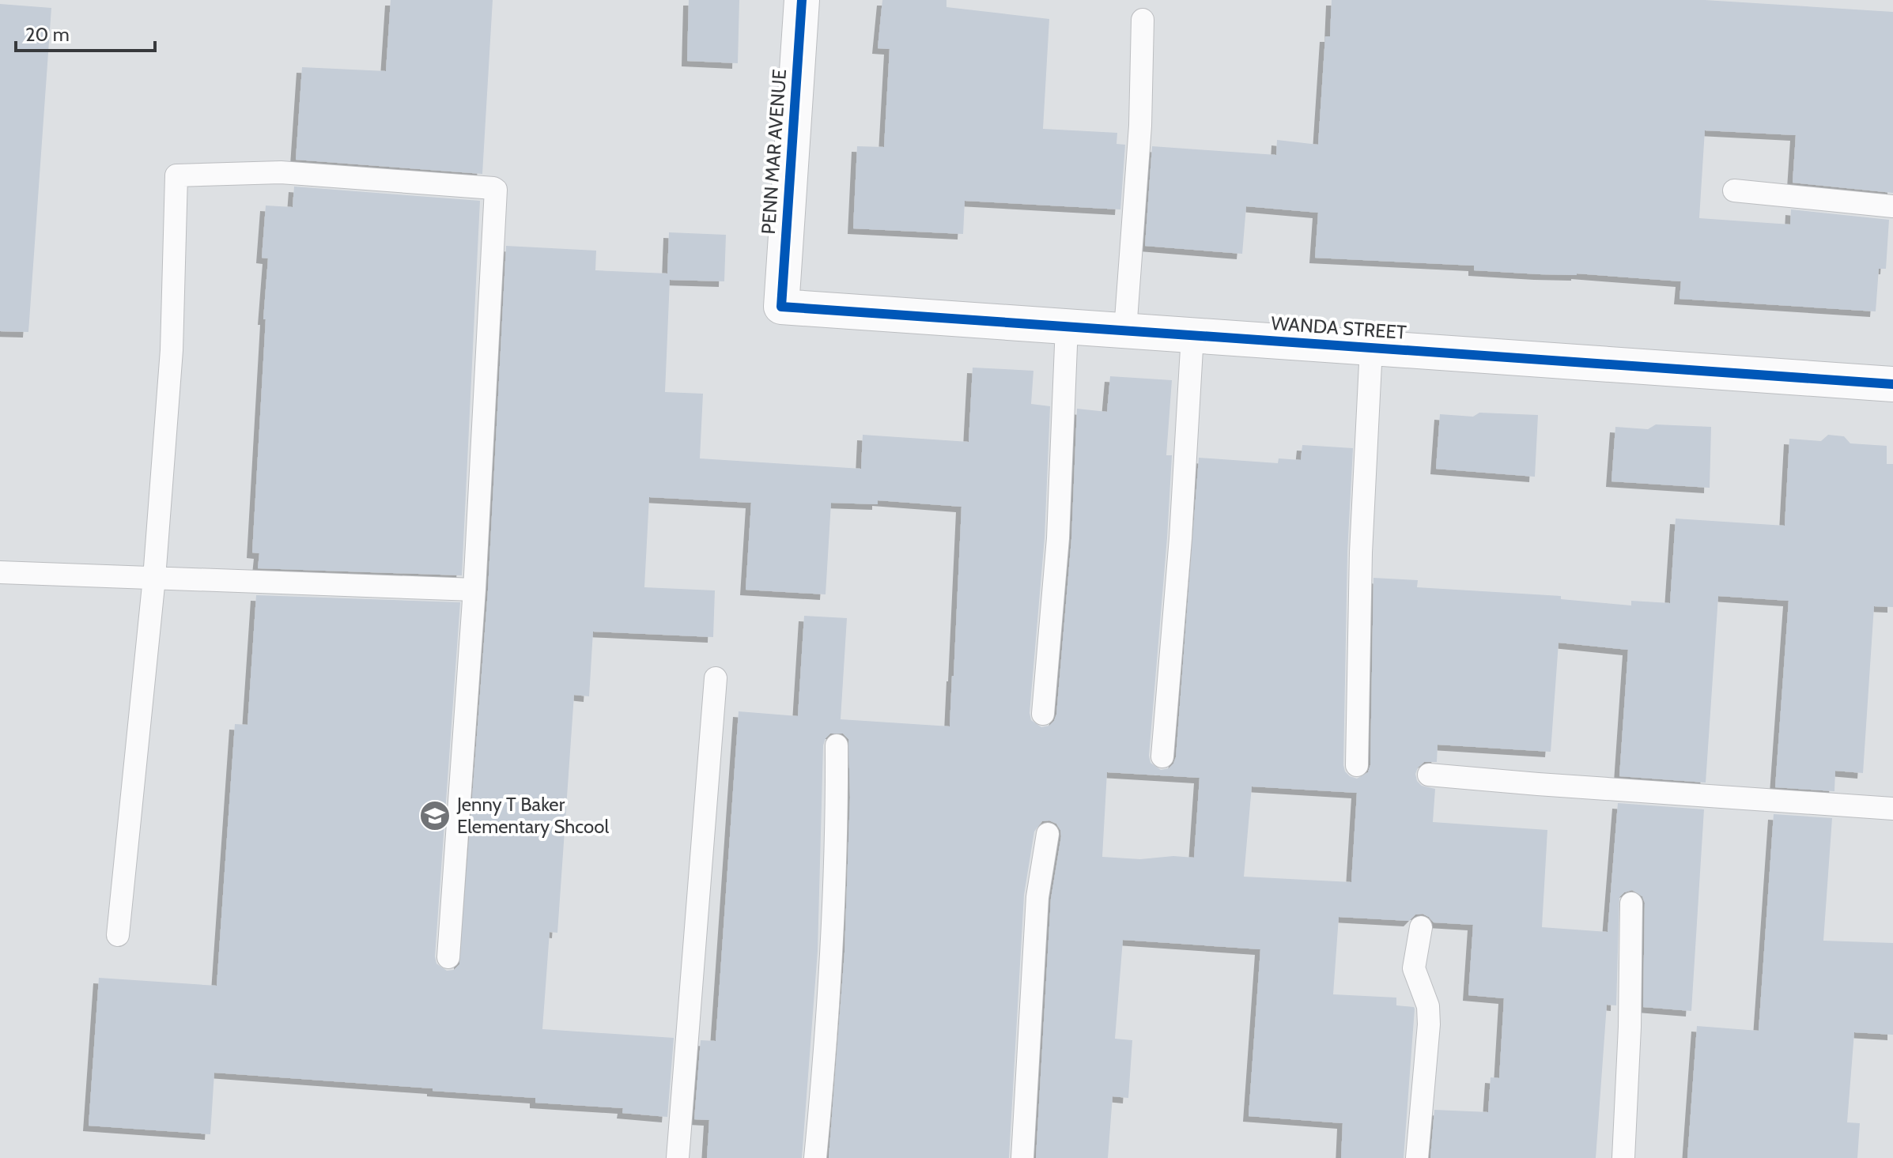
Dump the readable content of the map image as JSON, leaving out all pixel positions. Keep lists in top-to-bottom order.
{
  "streets": {
    "street": ["PENN MAR AVENUE", "WANDA STREET"]
  },
  "crossings": [
    ["PENN MAR AVENUE", "WANDA STREET"]
  ],
  "places": {
    "school or university": ["Jenny T Baker Elementary Shcool"]
  },
  "scale_bar": "20 m"
}
